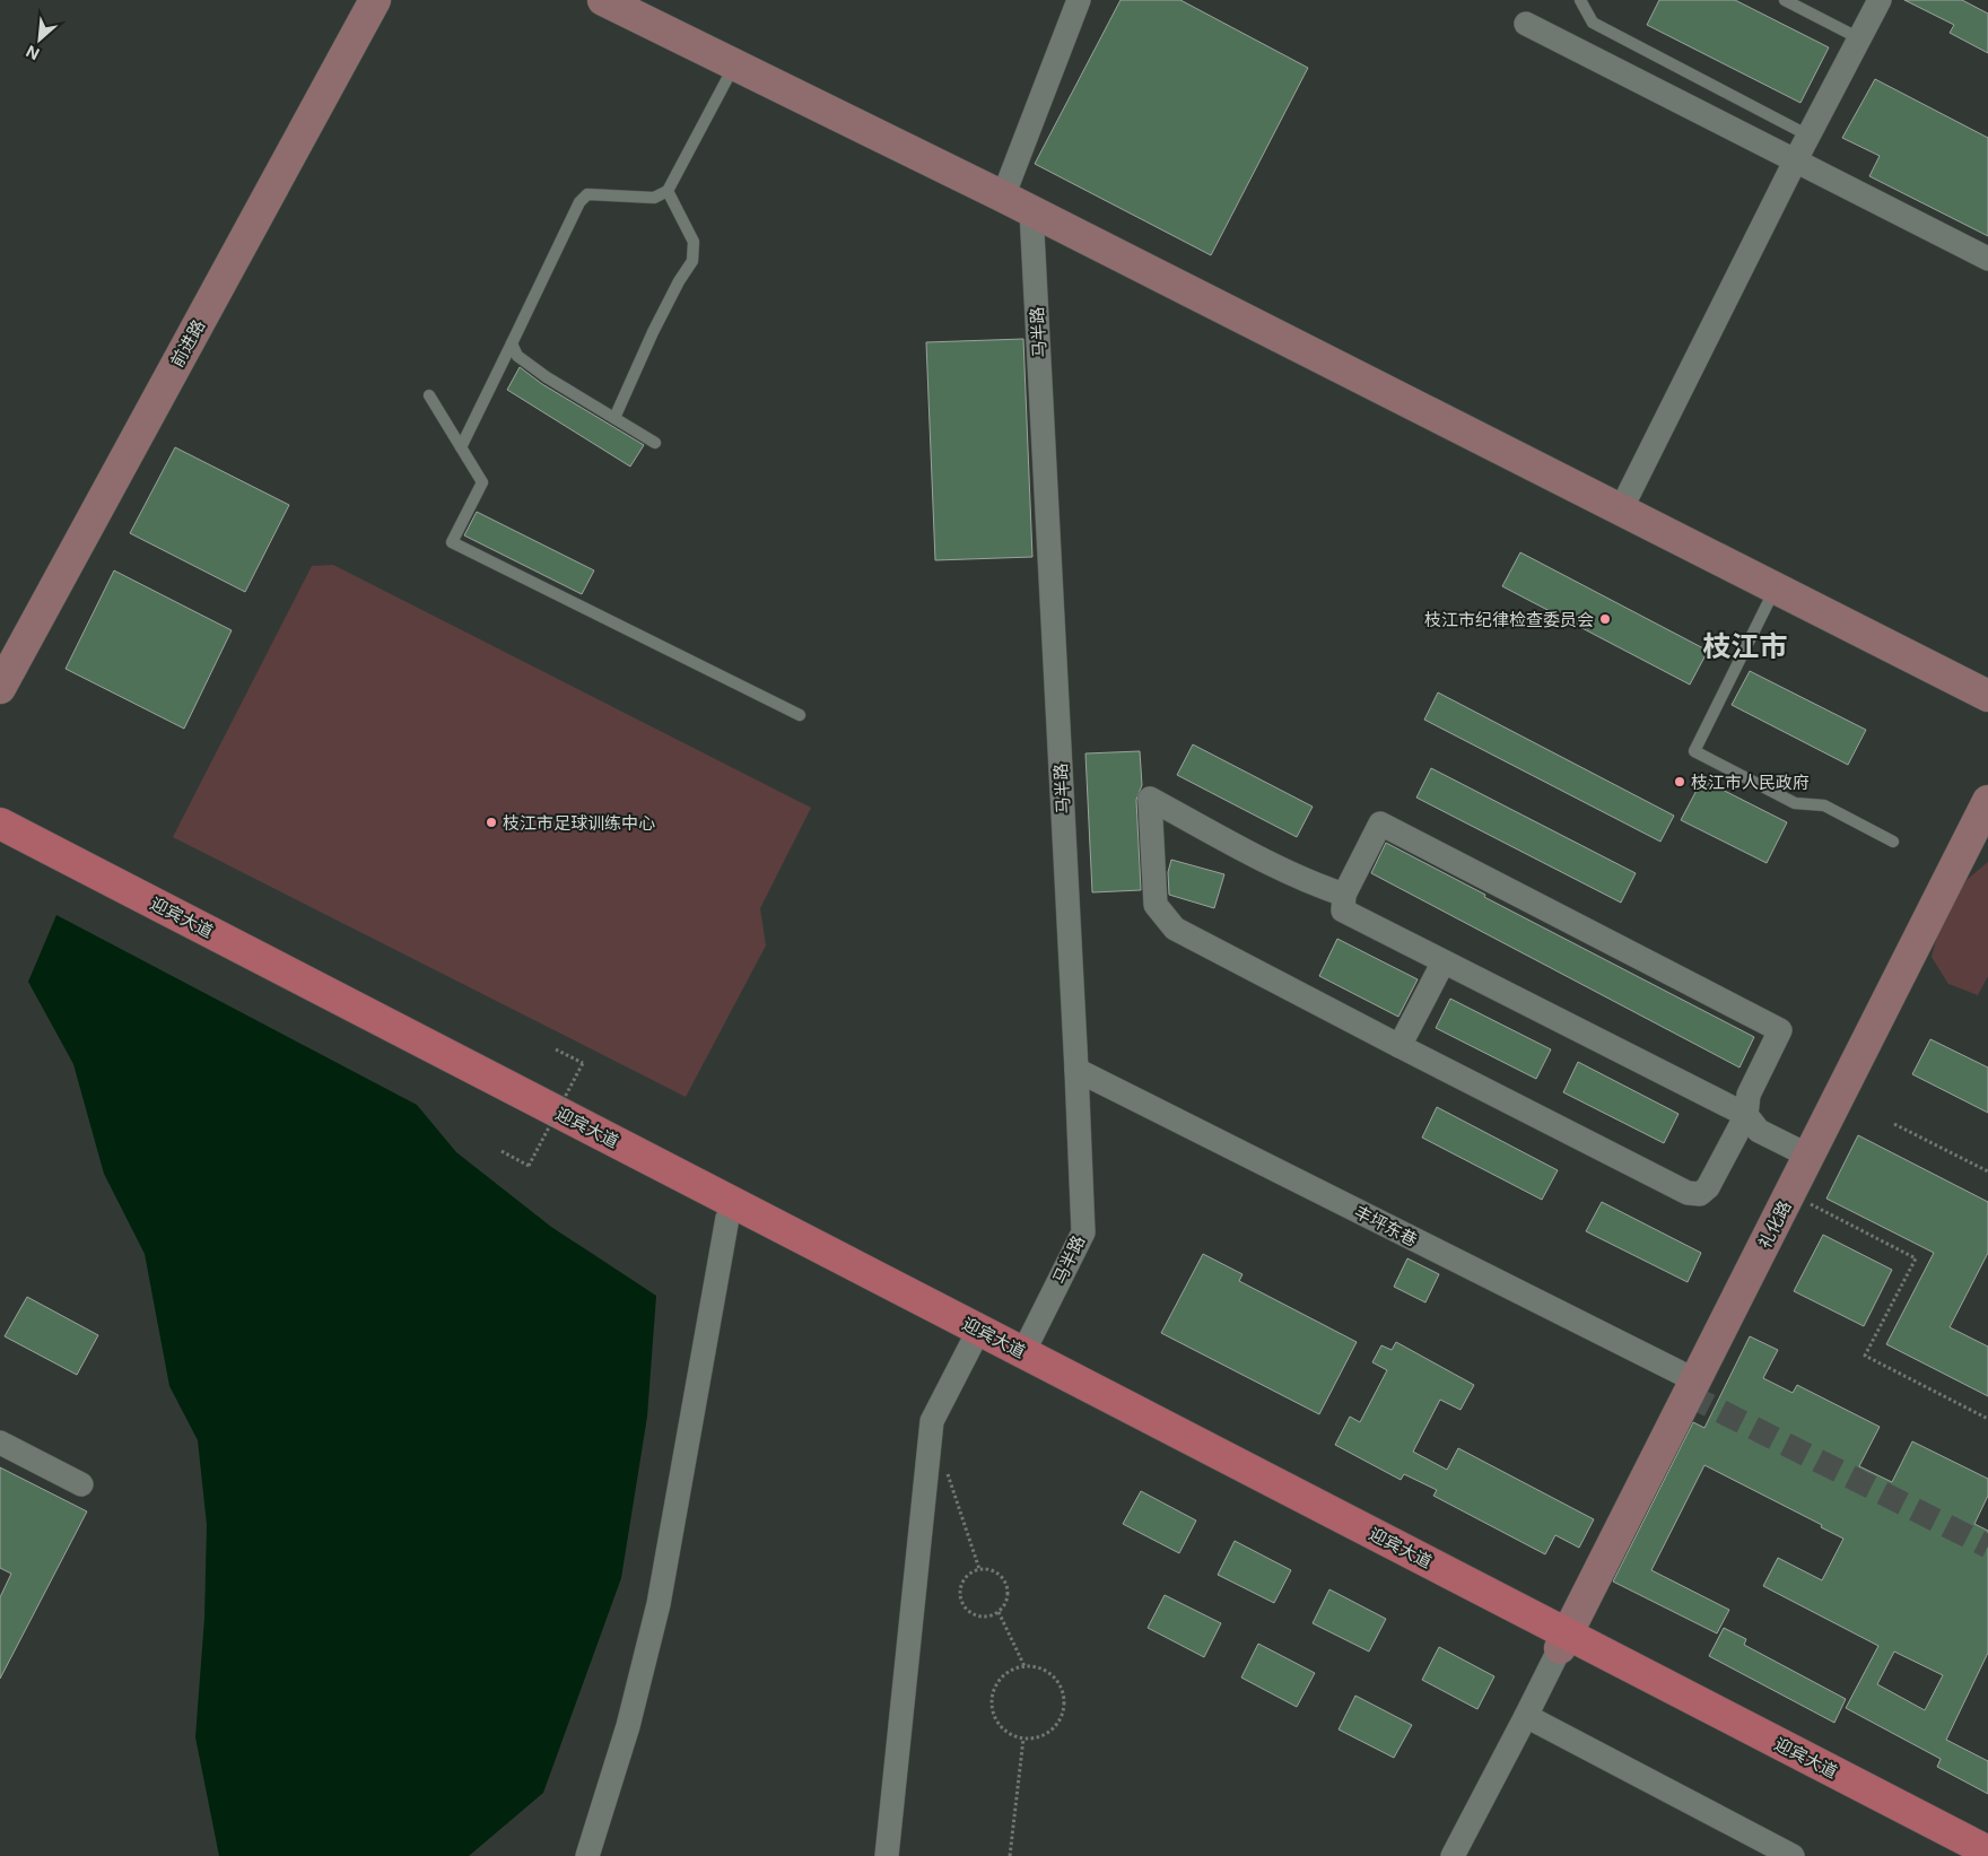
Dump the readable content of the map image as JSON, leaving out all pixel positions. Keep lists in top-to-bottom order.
{
  "streets": {
    "main road": ["迎宾大道"],
    "street": [
      "马半路",
      "前进路",
      "礼化路",
      "丰坪东巷"
    ]
  },
  "crossings": [
    ["马半路", "迎宾大道"],
    ["马半路", "丰坪东巷"],
    ["迎宾大道", "礼化路"],
    ["礼化路", "丰坪东巷"]
  ],
  "districts": ["枝江市"],
  "places": ["枝江市纪律检查委员会", "枝江市人民政府", "枝江市足球训练中心"],
  "north": "bottom left"
}
